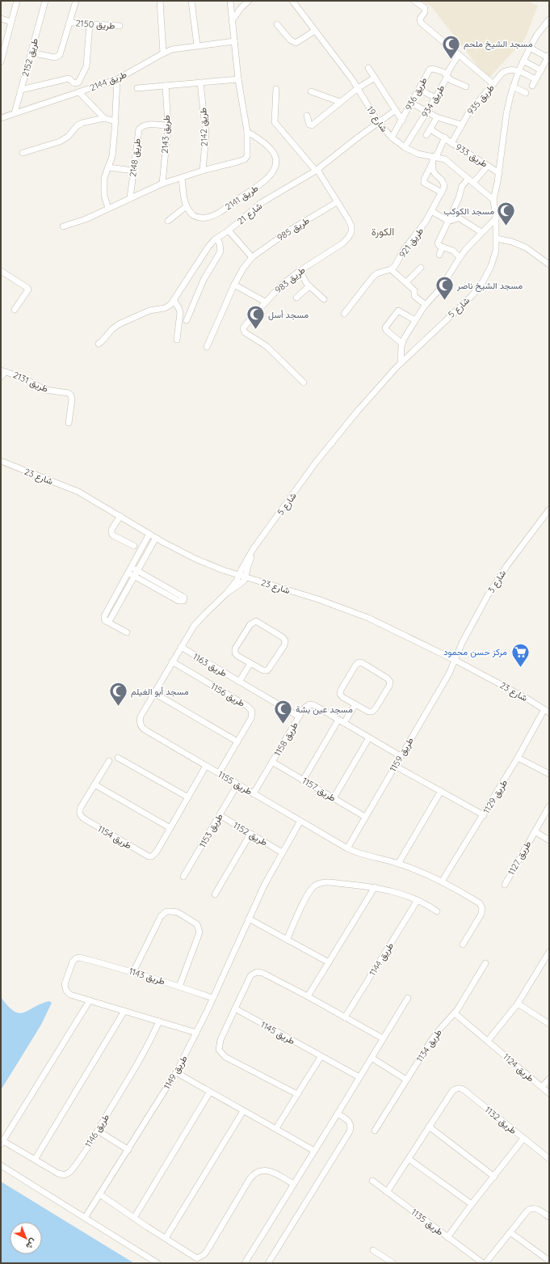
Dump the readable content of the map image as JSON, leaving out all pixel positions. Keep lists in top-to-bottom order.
{
  "streets": {
    "street": [
      "طريق 2150",
      "طريق 2152",
      "طريق 2144",
      "طريق 936",
      "طريق 935",
      "طريق 934",
      "شارع 19",
      "طريق 2142",
      "طريق 2143",
      "طريق 933",
      "طريق 2148",
      "طريق 2141",
      "شارع 21",
      "طريق 985",
      "طريق 921",
      "طريق 983",
      "شارع 5",
      "طريق 2131",
      "شارع 23",
      "شارع 3",
      "طريق 1163",
      "طريق 1156",
      "طريق 1158",
      "طريق 1159",
      "طريق 1155",
      "طريق 1157",
      "طريق 1129",
      "طريق 1153",
      "طريق 1152",
      "طريق 1154",
      "طريق 1127",
      "طريق 1144",
      "طريق 1143",
      "طريق 1145",
      "طريق 1134",
      "طريق 1124",
      "طريق 1149",
      "طريق 1132",
      "طريق 1146",
      "طريق 1135"
    ]
  },
  "crossings": [
    ["طريق 2150", "طريق 2152"],
    ["طريق 2152", "طريق 2144"],
    ["طريق 936", "طريق 934"],
    ["طريق 936", "شارع 19"],
    ["طريق 935", "طريق 933"],
    ["طريق 935", "شارع 5"],
    ["طريق 934", "شارع 19"],
    ["شارع 19", "شارع 21"],
    ["شارع 19", "شارع 5"],
    ["طريق 2143", "طريق 2148"],
    ["طريق 933", "شارع 5"],
    ["شارع 21", "طريق 983"],
    ["طريق 985", "طريق 983"],
    ["شارع 5", "شارع 23"],
    ["شارع 5", "طريق 1155"],
    ["شارع 23", "شارع 3"],
    ["شارع 23", "طريق 1159"],
    ["شارع 23", "طريق 1155"],
    ["شارع 23", "طريق 1129"],
    ["شارع 3", "طريق 1159"],
    ["طريق 1163", "طريق 1158"],
    ["طريق 1163", "طريق 1155"],
    ["طريق 1156", "طريق 1155"],
    ["طريق 1158", "طريق 1159"],
    ["طريق 1158", "طريق 1155"],
    ["طريق 1158", "طريق 1157"],
    ["طريق 1159", "طريق 1155"],
    ["طريق 1159", "طريق 1157"],
    ["طريق 1155", "طريق 1129"],
    ["طريق 1155", "طريق 1153"],
    ["طريق 1155", "طريق 1154"],
    ["طريق 1155", "طريق 1149"],
    ["طريق 1153", "طريق 1152"],
    ["طريق 1152", "طريق 1149"],
    ["طريق 1143", "طريق 1149"],
    ["طريق 1143", "طريق 1146"],
    ["طريق 1134", "طريق 1124"]
  ],
  "districts": ["الكورة"],
  "places": {
    "mosque": [
      "مسجد الشيخ ملحم",
      "مسجد الكوكب",
      "مسجد الشيخ ناصر",
      "مسجد أسل",
      "مسجد أبو الغيلم",
      "مسجد عين بشة"
    ],
    "supermarket": ["مركز حسن محمود"]
  },
  "north": "bottom right"
}
